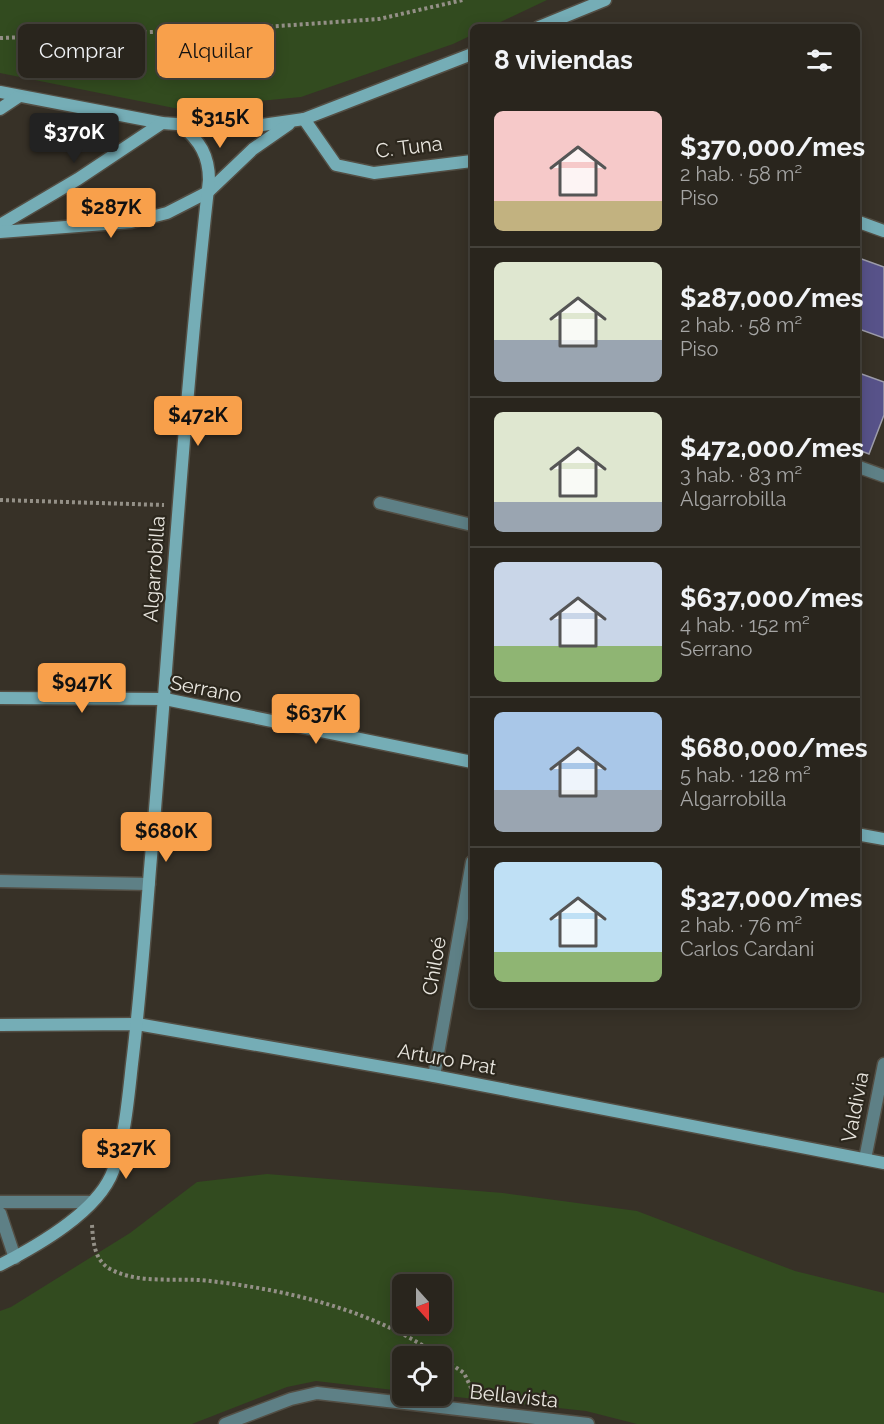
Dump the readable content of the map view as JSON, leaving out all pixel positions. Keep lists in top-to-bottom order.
{
  "streets": {
    "main road": [
      "C. Tuna",
      "Algarrobilla",
      "Serrano",
      "Arturo Prat"
    ],
    "street": ["Chiloé", "Valdivia", "Bellavista"]
  },
  "crossings": [
    ["Algarrobilla", "Serrano"],
    ["Algarrobilla", "Arturo Prat"],
    ["Chiloé", "Arturo Prat"],
    ["Arturo Prat", "Valdivia"]
  ],
  "north": "bottom",
  "page": {
    "chip": ["Comprar", "Alquilar"],
    "heading": "8 viviendas",
    "list": [
      {
        "name": "$370,000/mes",
        "note": "2 hab. · 58 m² · Piso"
      },
      {
        "name": "$287,000/mes",
        "note": "2 hab. · 58 m² · Piso"
      },
      {
        "name": "$472,000/mes",
        "note": "3 hab. · 83 m² · Algarrobilla"
      },
      {
        "name": "$637,000/mes",
        "note": "4 hab. · 152 m² · Serrano"
      },
      {
        "name": "$680,000/mes",
        "note": "5 hab. · 128 m² · Algarrobilla"
      },
      {
        "name": "$327,000/mes",
        "note": "2 hab. · 76 m² · Carlos Cardani"
      }
    ],
    "price": [
      "$315K",
      "$370K",
      "$287K",
      "$472K",
      "$947K",
      "$637K",
      "$680K",
      "$327K"
    ]
  }
}
